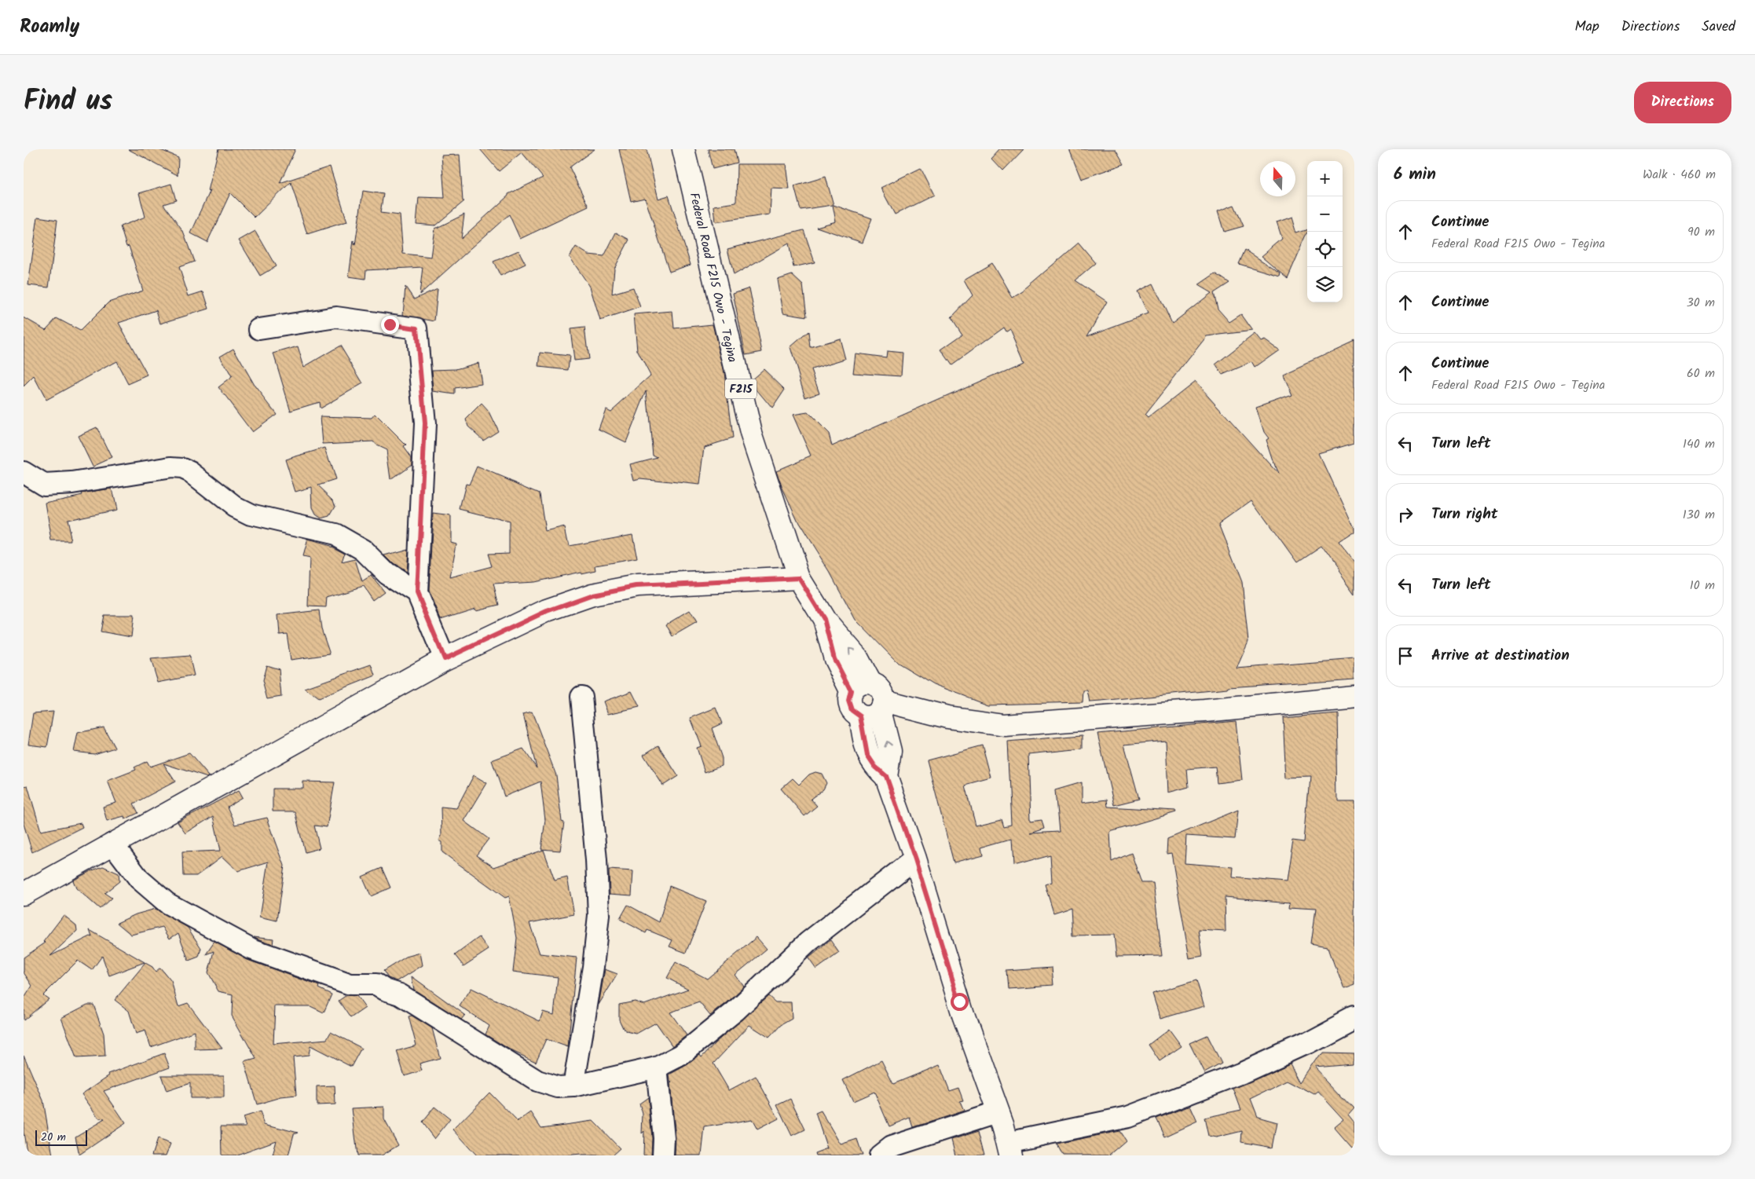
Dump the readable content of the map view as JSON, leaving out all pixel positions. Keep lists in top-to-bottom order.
{
  "streets": {
    "main road": ["Federal Road F215 Owo - Tegina", "F215"]
  },
  "crossings": [
    ["Federal Road F215 Owo - Tegina", "F215"]
  ],
  "scale_bar": "20 m",
  "north": "top",
  "page": {
    "header": "Roamly",
    "nav": ["Map", "Directions", "Saved"],
    "title": "Find us",
    "buttons": "Directions",
    "heading": ["6 min", "Walk · 460 m"],
    "map_buttons": ["+", "−"],
    "list": [
      ["Continue", "Federal Road F215 Owo - Tegina", "90 m"],
      ["Continue", "30 m"],
      ["Continue", "Federal Road F215 Owo - Tegina", "60 m"],
      ["Turn left", "140 m"],
      ["Turn right", "130 m"],
      ["Turn left", "10 m"],
      "Arrive at destination"
    ],
    "scale": "20 m"
  }
}
